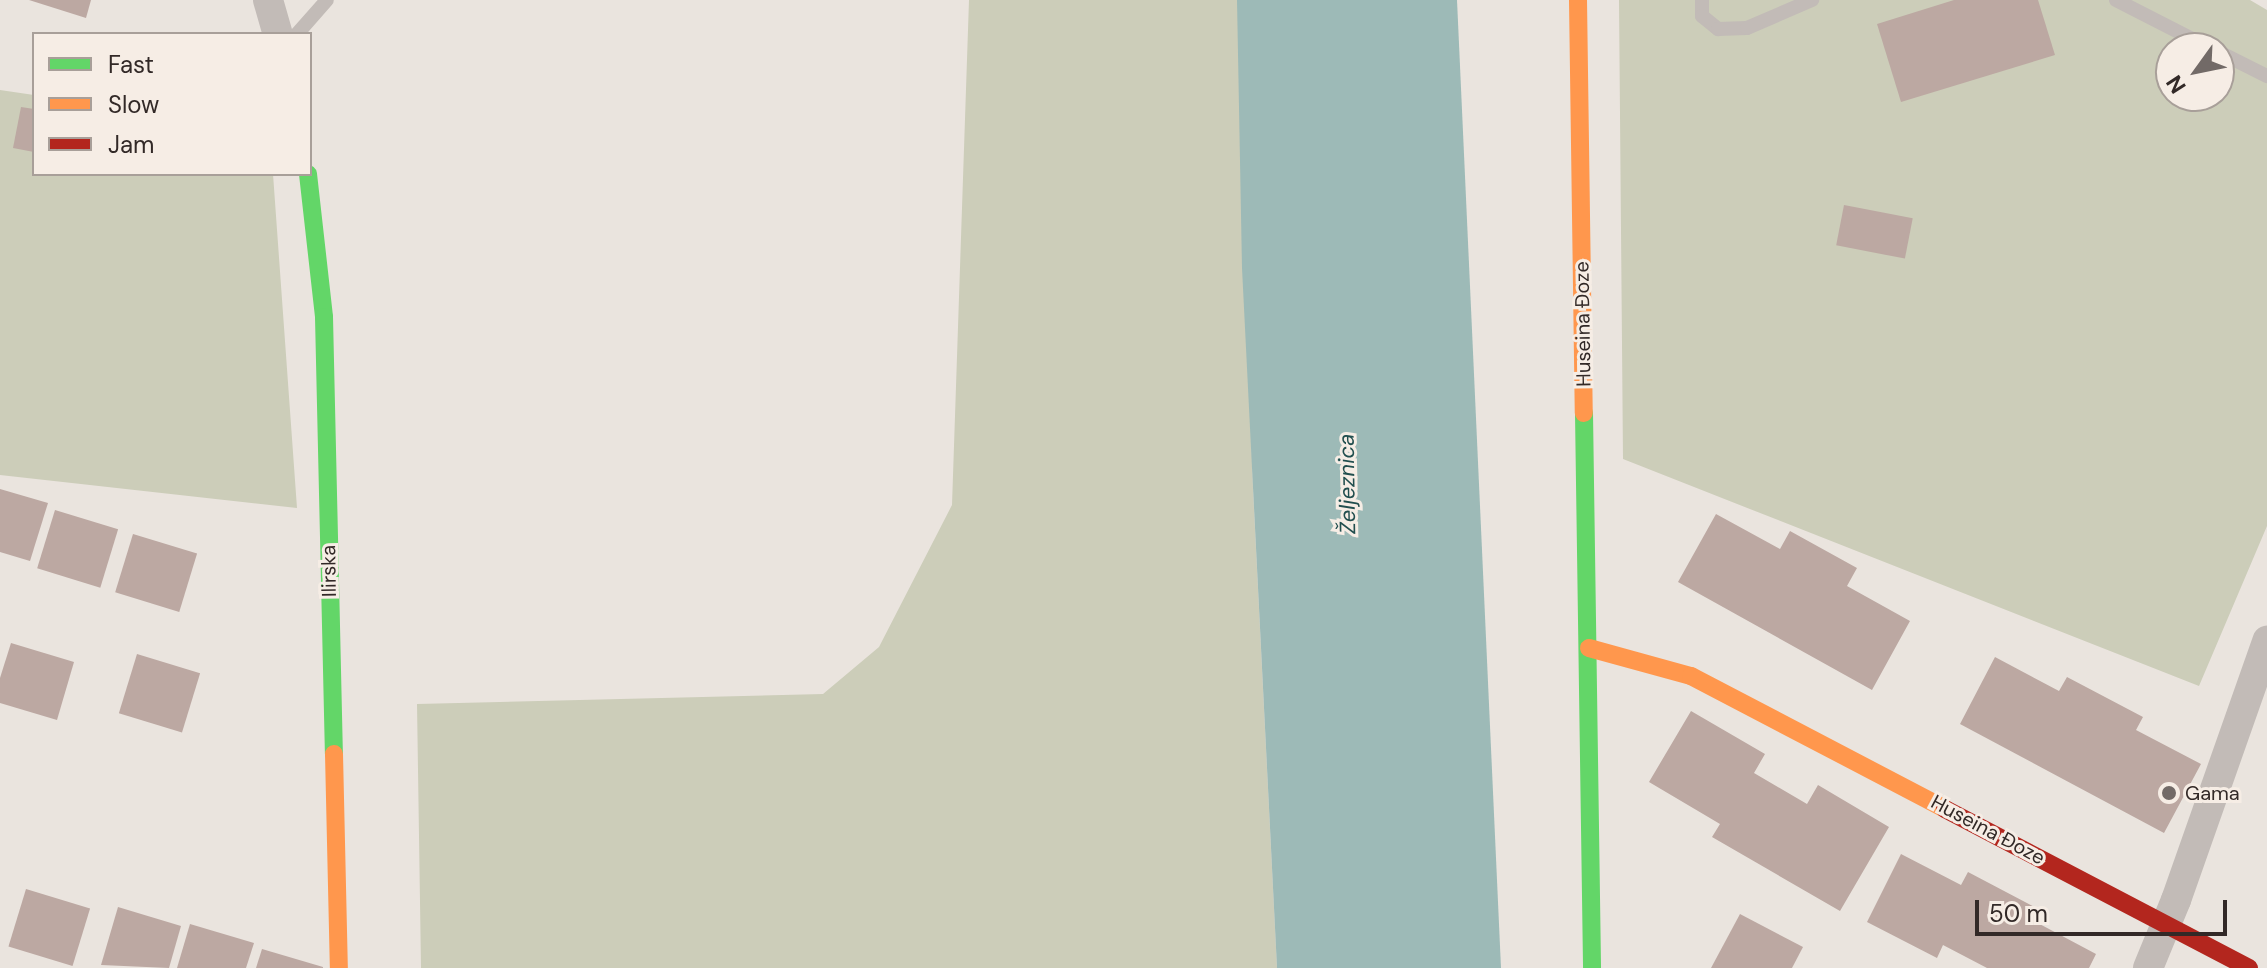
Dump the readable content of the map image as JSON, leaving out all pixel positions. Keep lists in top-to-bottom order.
{
  "streets": {
    "street": ["Huseina Đoze", "Ilirska"]
  },
  "water": ["Željeznica"],
  "places": ["Gama"],
  "legend": ["Fast", "Slow", "Jam"],
  "scale_bar": "50 m",
  "north": "bottom left"
}
